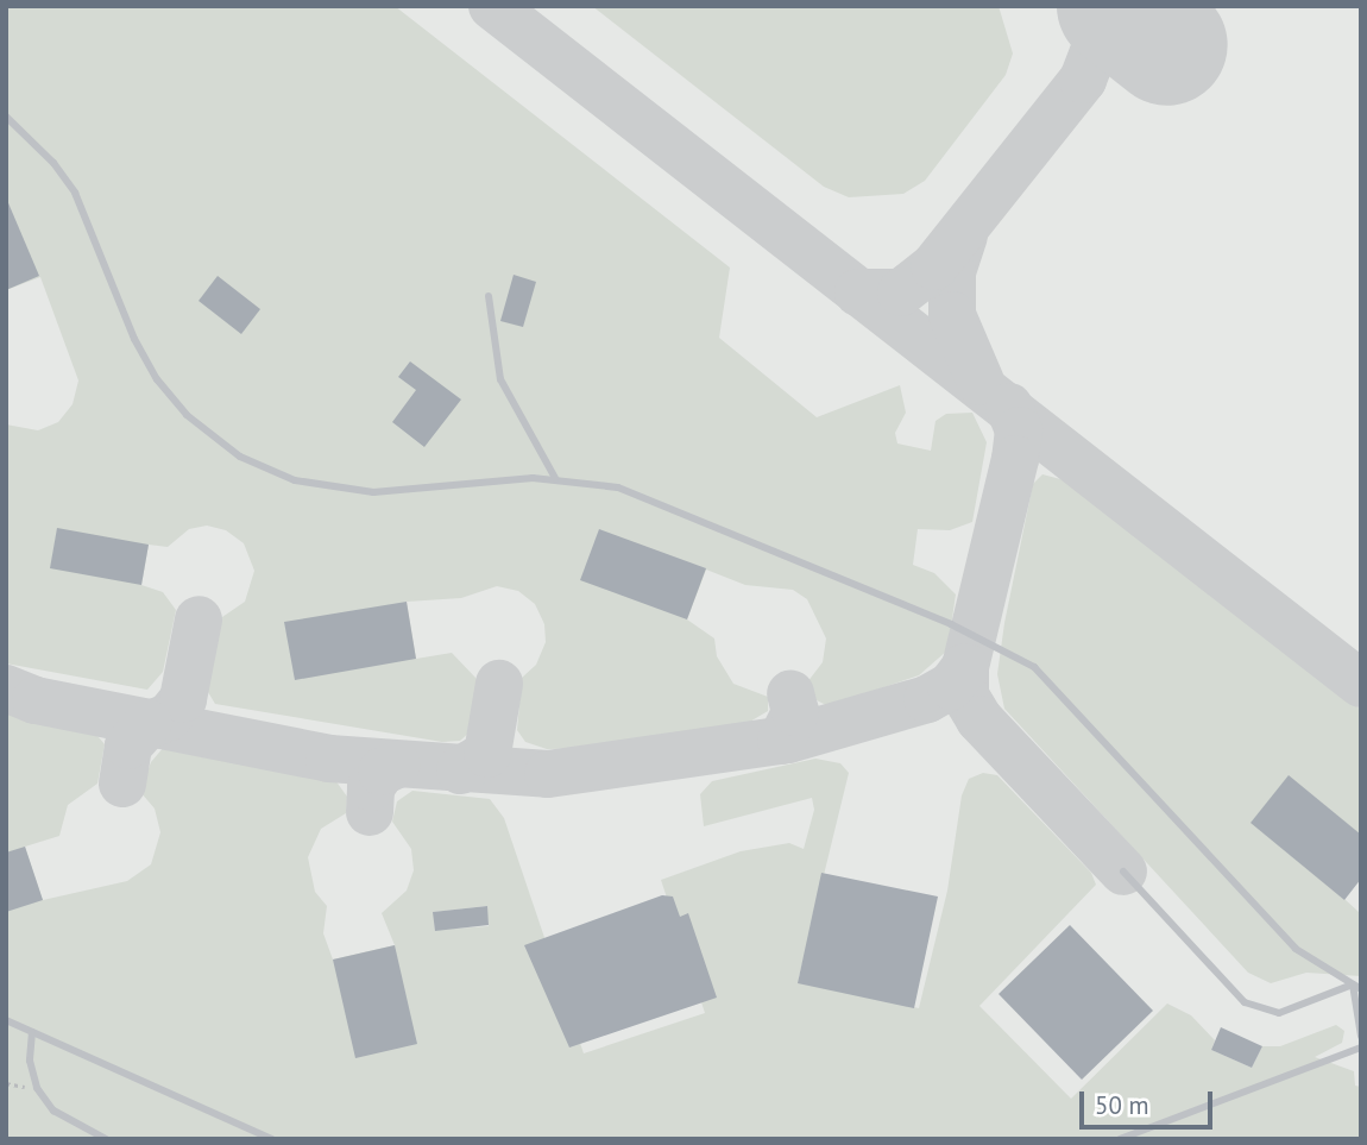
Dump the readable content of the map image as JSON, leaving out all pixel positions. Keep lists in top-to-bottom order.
{
  "scale_bar": "50 m"
}
